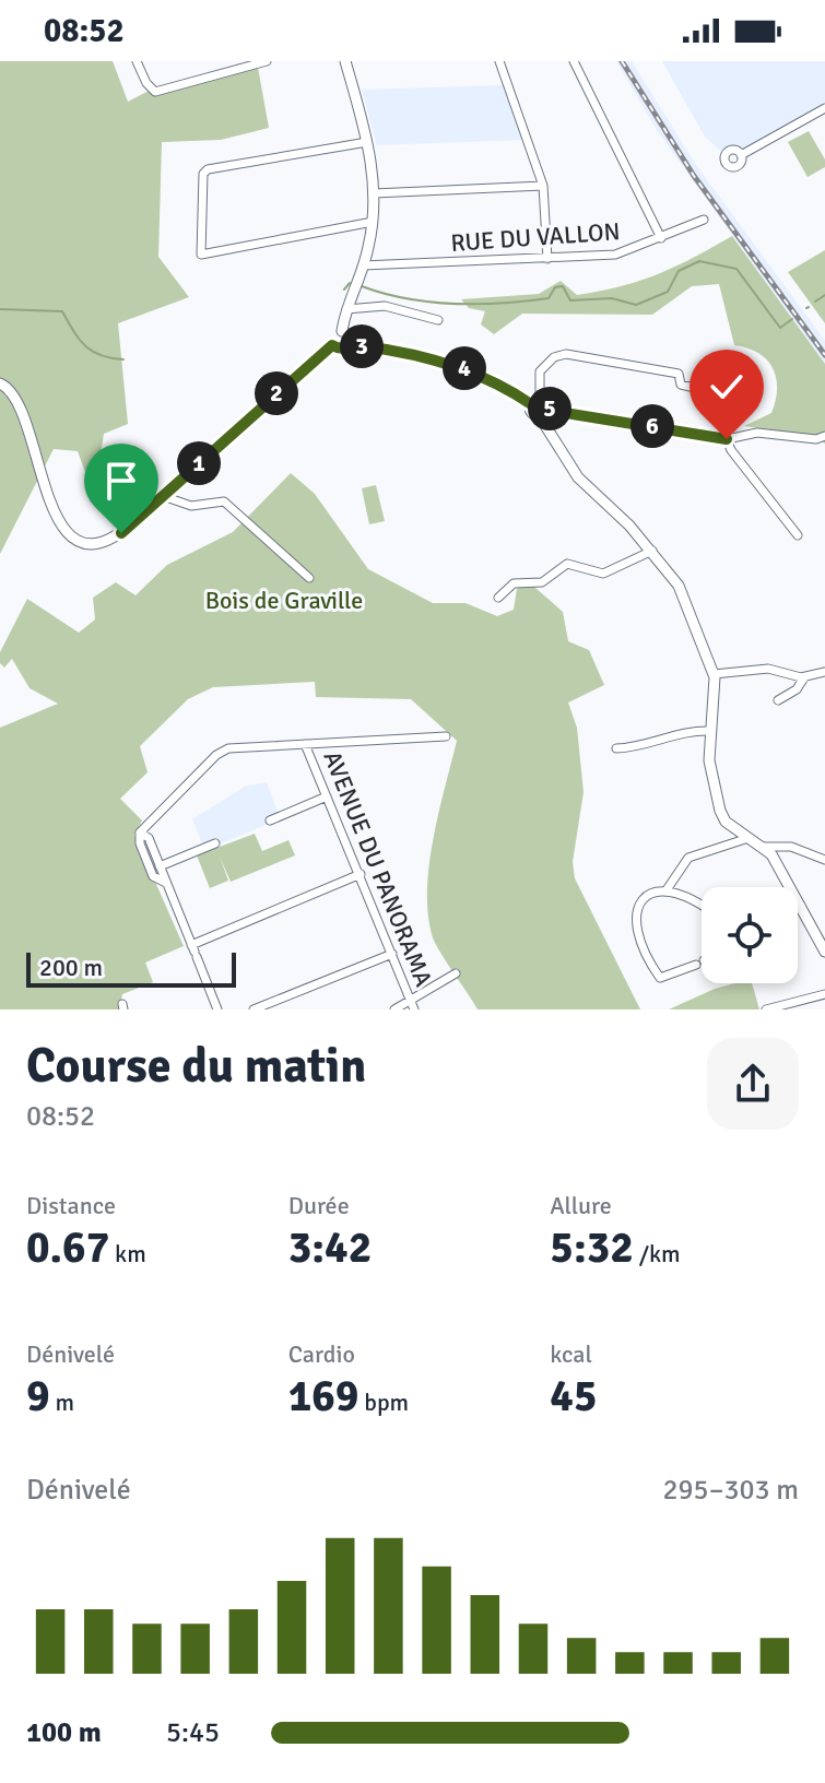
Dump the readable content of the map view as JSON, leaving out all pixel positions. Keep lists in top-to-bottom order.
{
  "streets": {
    "street": ["RUE DU VALLON", "AVENUE DU PANORAMA"]
  },
  "parks": ["Bois de Graville"],
  "scale_bar": "200 m",
  "page": {
    "status": "08:52",
    "pins": [
      "3",
      "4",
      "2",
      "5",
      "6",
      "1"
    ],
    "scale": "200 m",
    "heading": ["Course du matin", "08:52"],
    "stats": [
      ["Distance", "0.67 km"],
      ["Durée", "3:42"],
      ["Allure", "5:32 /km"],
      ["Dénivelé", "9 m"],
      ["Cardio", "169 bpm"],
      ["kcal", "45"]
    ],
    "chart": ["Dénivelé", "295–303 m"],
    "list": [
      {
        "name": "100 m",
        "note": "5:45"
      }
    ]
  }
}
